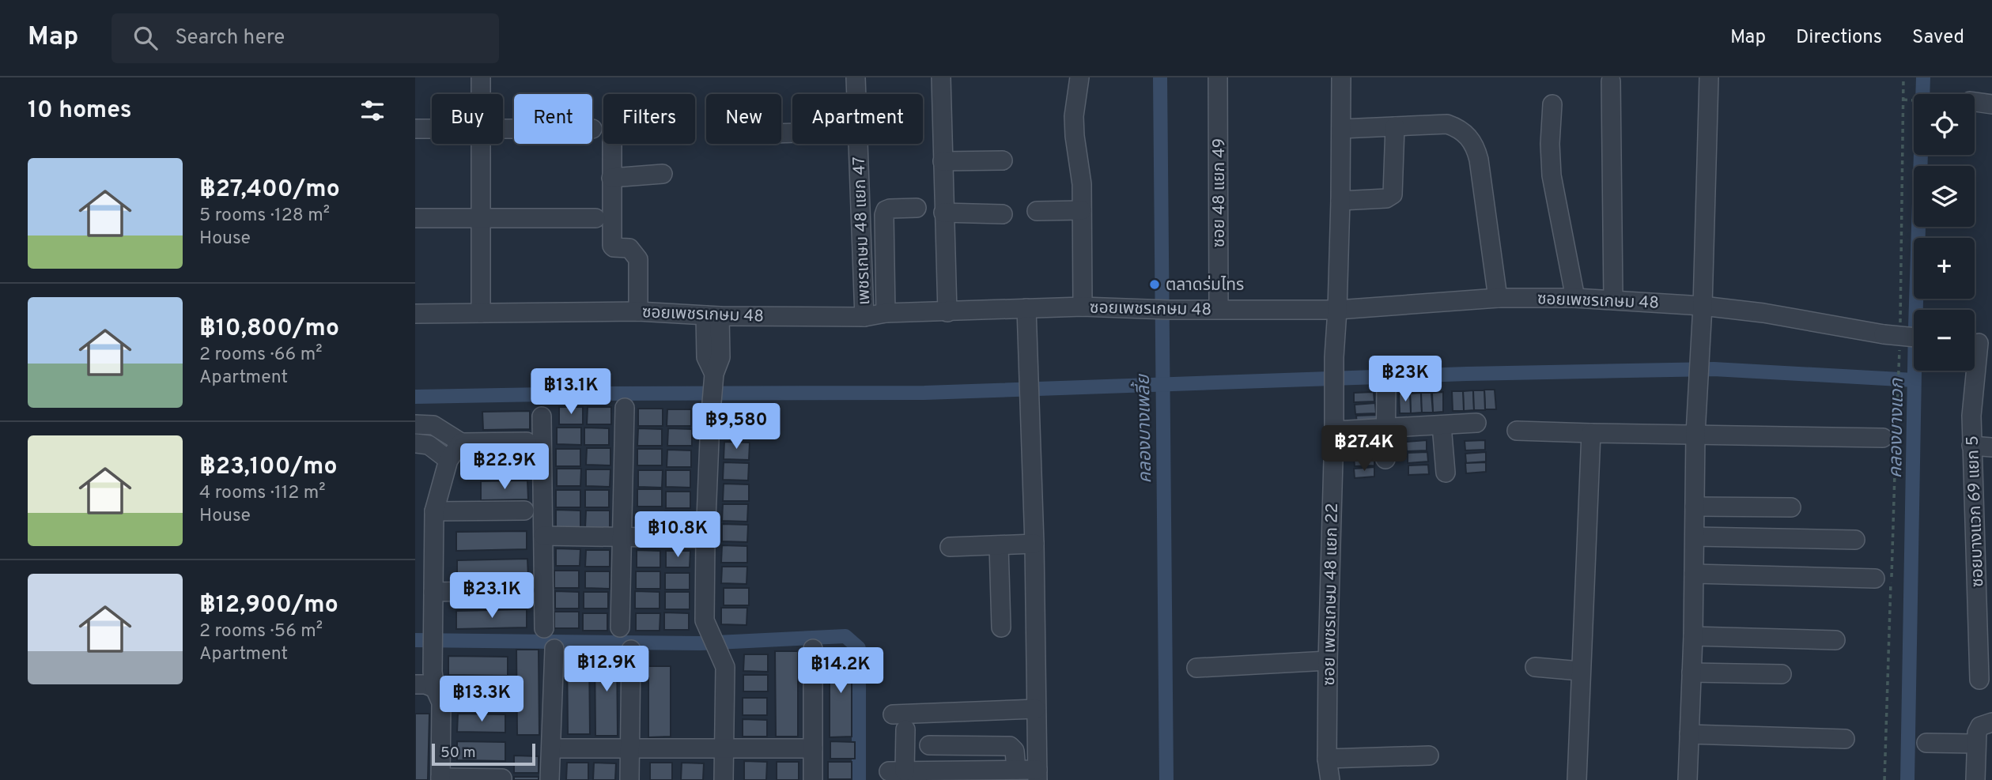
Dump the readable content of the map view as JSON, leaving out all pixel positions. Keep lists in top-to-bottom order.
{
  "streets": {
    "street": [
      "ซอย 48 แยก 49",
      "เพชรเกษม 48 แยก 47",
      "ซอยเพชรเกษม 48",
      "ซอยบางแวก 69 แยก 5",
      "ซอย เพชรเกษม 48 แยก 22"
    ]
  },
  "crossings": [
    ["ซอย 48 แยก 49", "ซอยเพชรเกษม 48"],
    ["เพชรเกษม 48 แยก 47", "ซอยเพชรเกษม 48"],
    ["ซอยเพชรเกษม 48", "ซอย เพชรเกษม 48 แยก 22"]
  ],
  "water": ["คลองบางแวก", "คลองบางเพลี้ย"],
  "places": ["ตลาดร่มไทร"],
  "scale_bar": "50 m",
  "page": {
    "header": "Map",
    "search": "Search here",
    "nav": ["Map", "Directions", "Saved"],
    "heading": "10 homes",
    "map_buttons": ["+", "−"],
    "chip": [
      "Buy",
      "Rent",
      "Filters",
      "New",
      "Apartment"
    ],
    "list": [
      {
        "name": "฿27,400/mo",
        "note": "5 rooms · 128 m² · House"
      },
      {
        "name": "฿10,800/mo",
        "note": "2 rooms · 66 m² · Apartment"
      },
      {
        "name": "฿23,100/mo",
        "note": "4 rooms · 112 m² · House"
      },
      {
        "name": "฿12,900/mo",
        "note": "2 rooms · 56 m² · Apartment"
      }
    ],
    "price": [
      "฿23K",
      "฿13.1K",
      "฿9,580",
      "฿27.4K",
      "฿22.9K",
      "฿10.8K",
      "฿23.1K",
      "฿12.9K",
      "฿14.2K",
      "฿13.3K"
    ],
    "scale": "50 m"
  }
}
